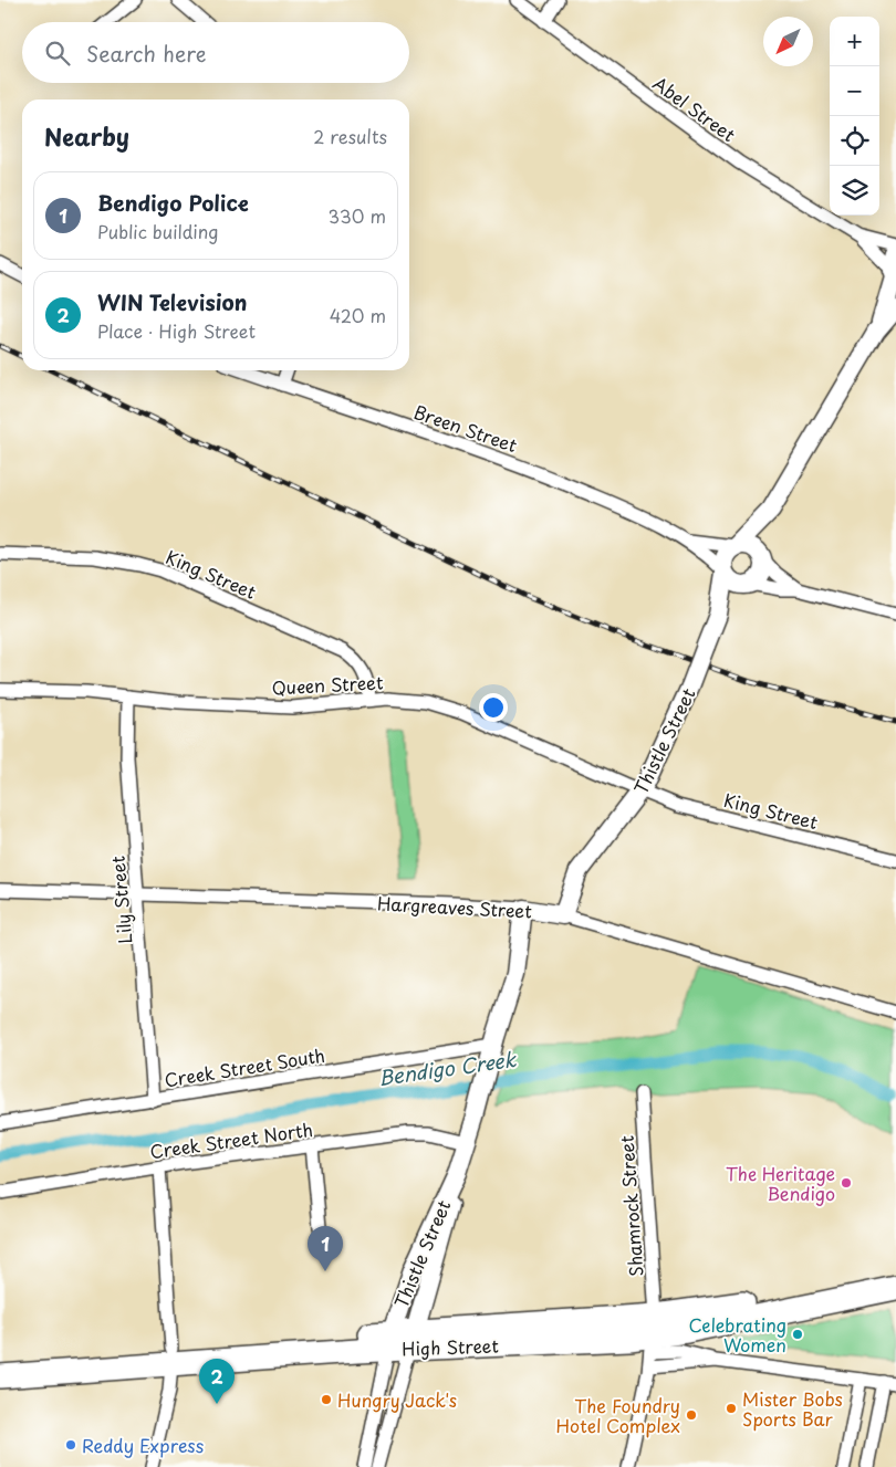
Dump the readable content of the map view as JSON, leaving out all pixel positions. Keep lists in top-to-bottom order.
{
  "streets": {
    "highway": ["High Street"],
    "street": [
      "Abel Street",
      "Breen Street",
      "King Street",
      "Queen Street",
      "Thistle Street",
      "Lily Street",
      "Hargreaves Street",
      "Creek Street South",
      "Creek Street North",
      "Shamrock Street"
    ]
  },
  "crossings": [
    ["Breen Street", "Thistle Street"],
    ["King Street", "Queen Street"],
    ["King Street", "Thistle Street"],
    ["Queen Street", "Thistle Street"],
    ["Queen Street", "Lily Street"],
    ["Thistle Street", "Hargreaves Street"],
    ["Thistle Street", "Creek Street South"],
    ["Thistle Street", "Creek Street North"],
    ["Thistle Street", "High Street"],
    ["Lily Street", "Hargreaves Street"],
    ["Lily Street", "Creek Street South"],
    ["Shamrock Street", "High Street"]
  ],
  "water": ["Bendigo Creek"],
  "places": [
    "The Heritage Bendigo",
    "Celebrating Women",
    "Hungry Jack's",
    "Mister Bobs Sports Bar",
    "The Foundry Hotel Complex",
    "Reddy Express"
  ],
  "north": "bottom left",
  "page": {
    "map_buttons": ["+", "−"],
    "search": "Search here",
    "heading": ["Nearby", "2 results"],
    "list": [
      {
        "mark": "1",
        "name": "Bendigo Police",
        "note": "Public building",
        "value": "330 m"
      },
      {
        "mark": "2",
        "name": "WIN Television",
        "note": "Place · High Street",
        "value": "420 m"
      }
    ],
    "pins": ["1", "2"]
  }
}
